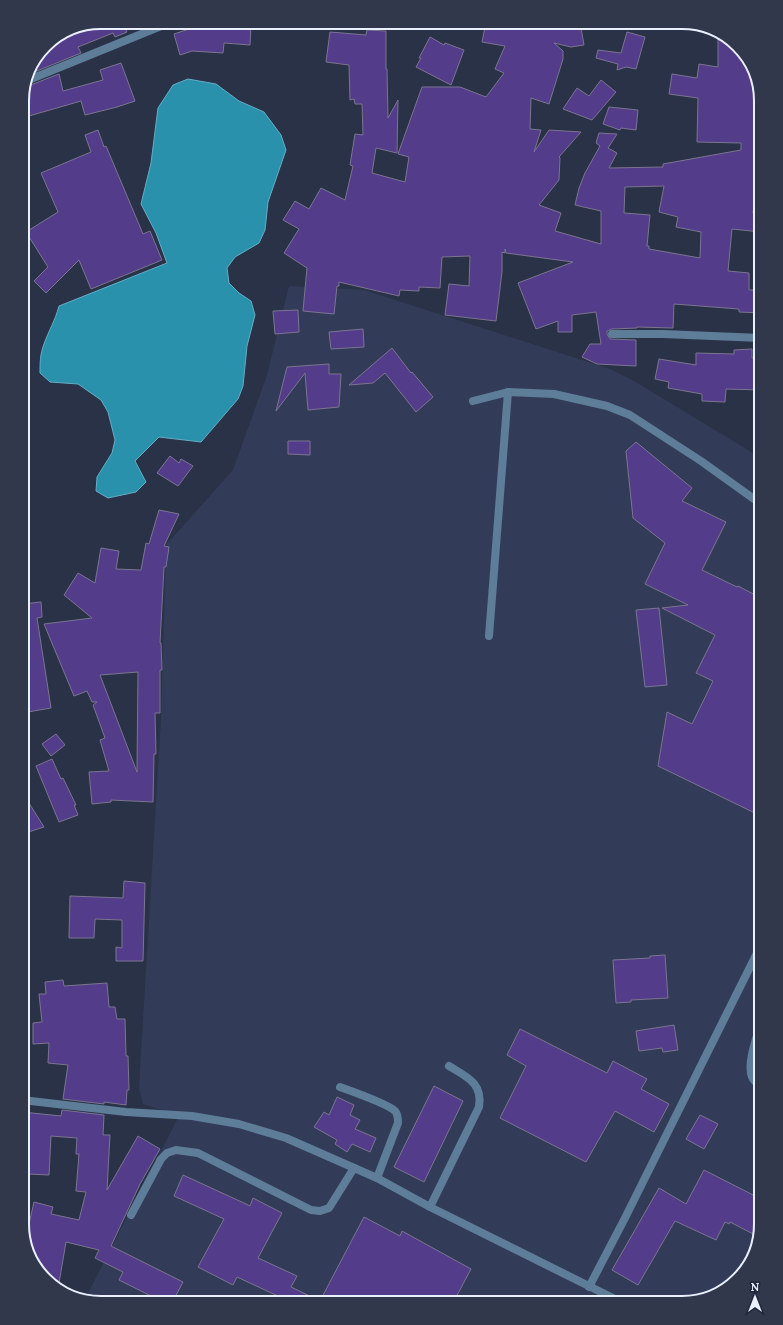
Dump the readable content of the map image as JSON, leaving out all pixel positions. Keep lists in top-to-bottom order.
{
  "north": "top"
}
